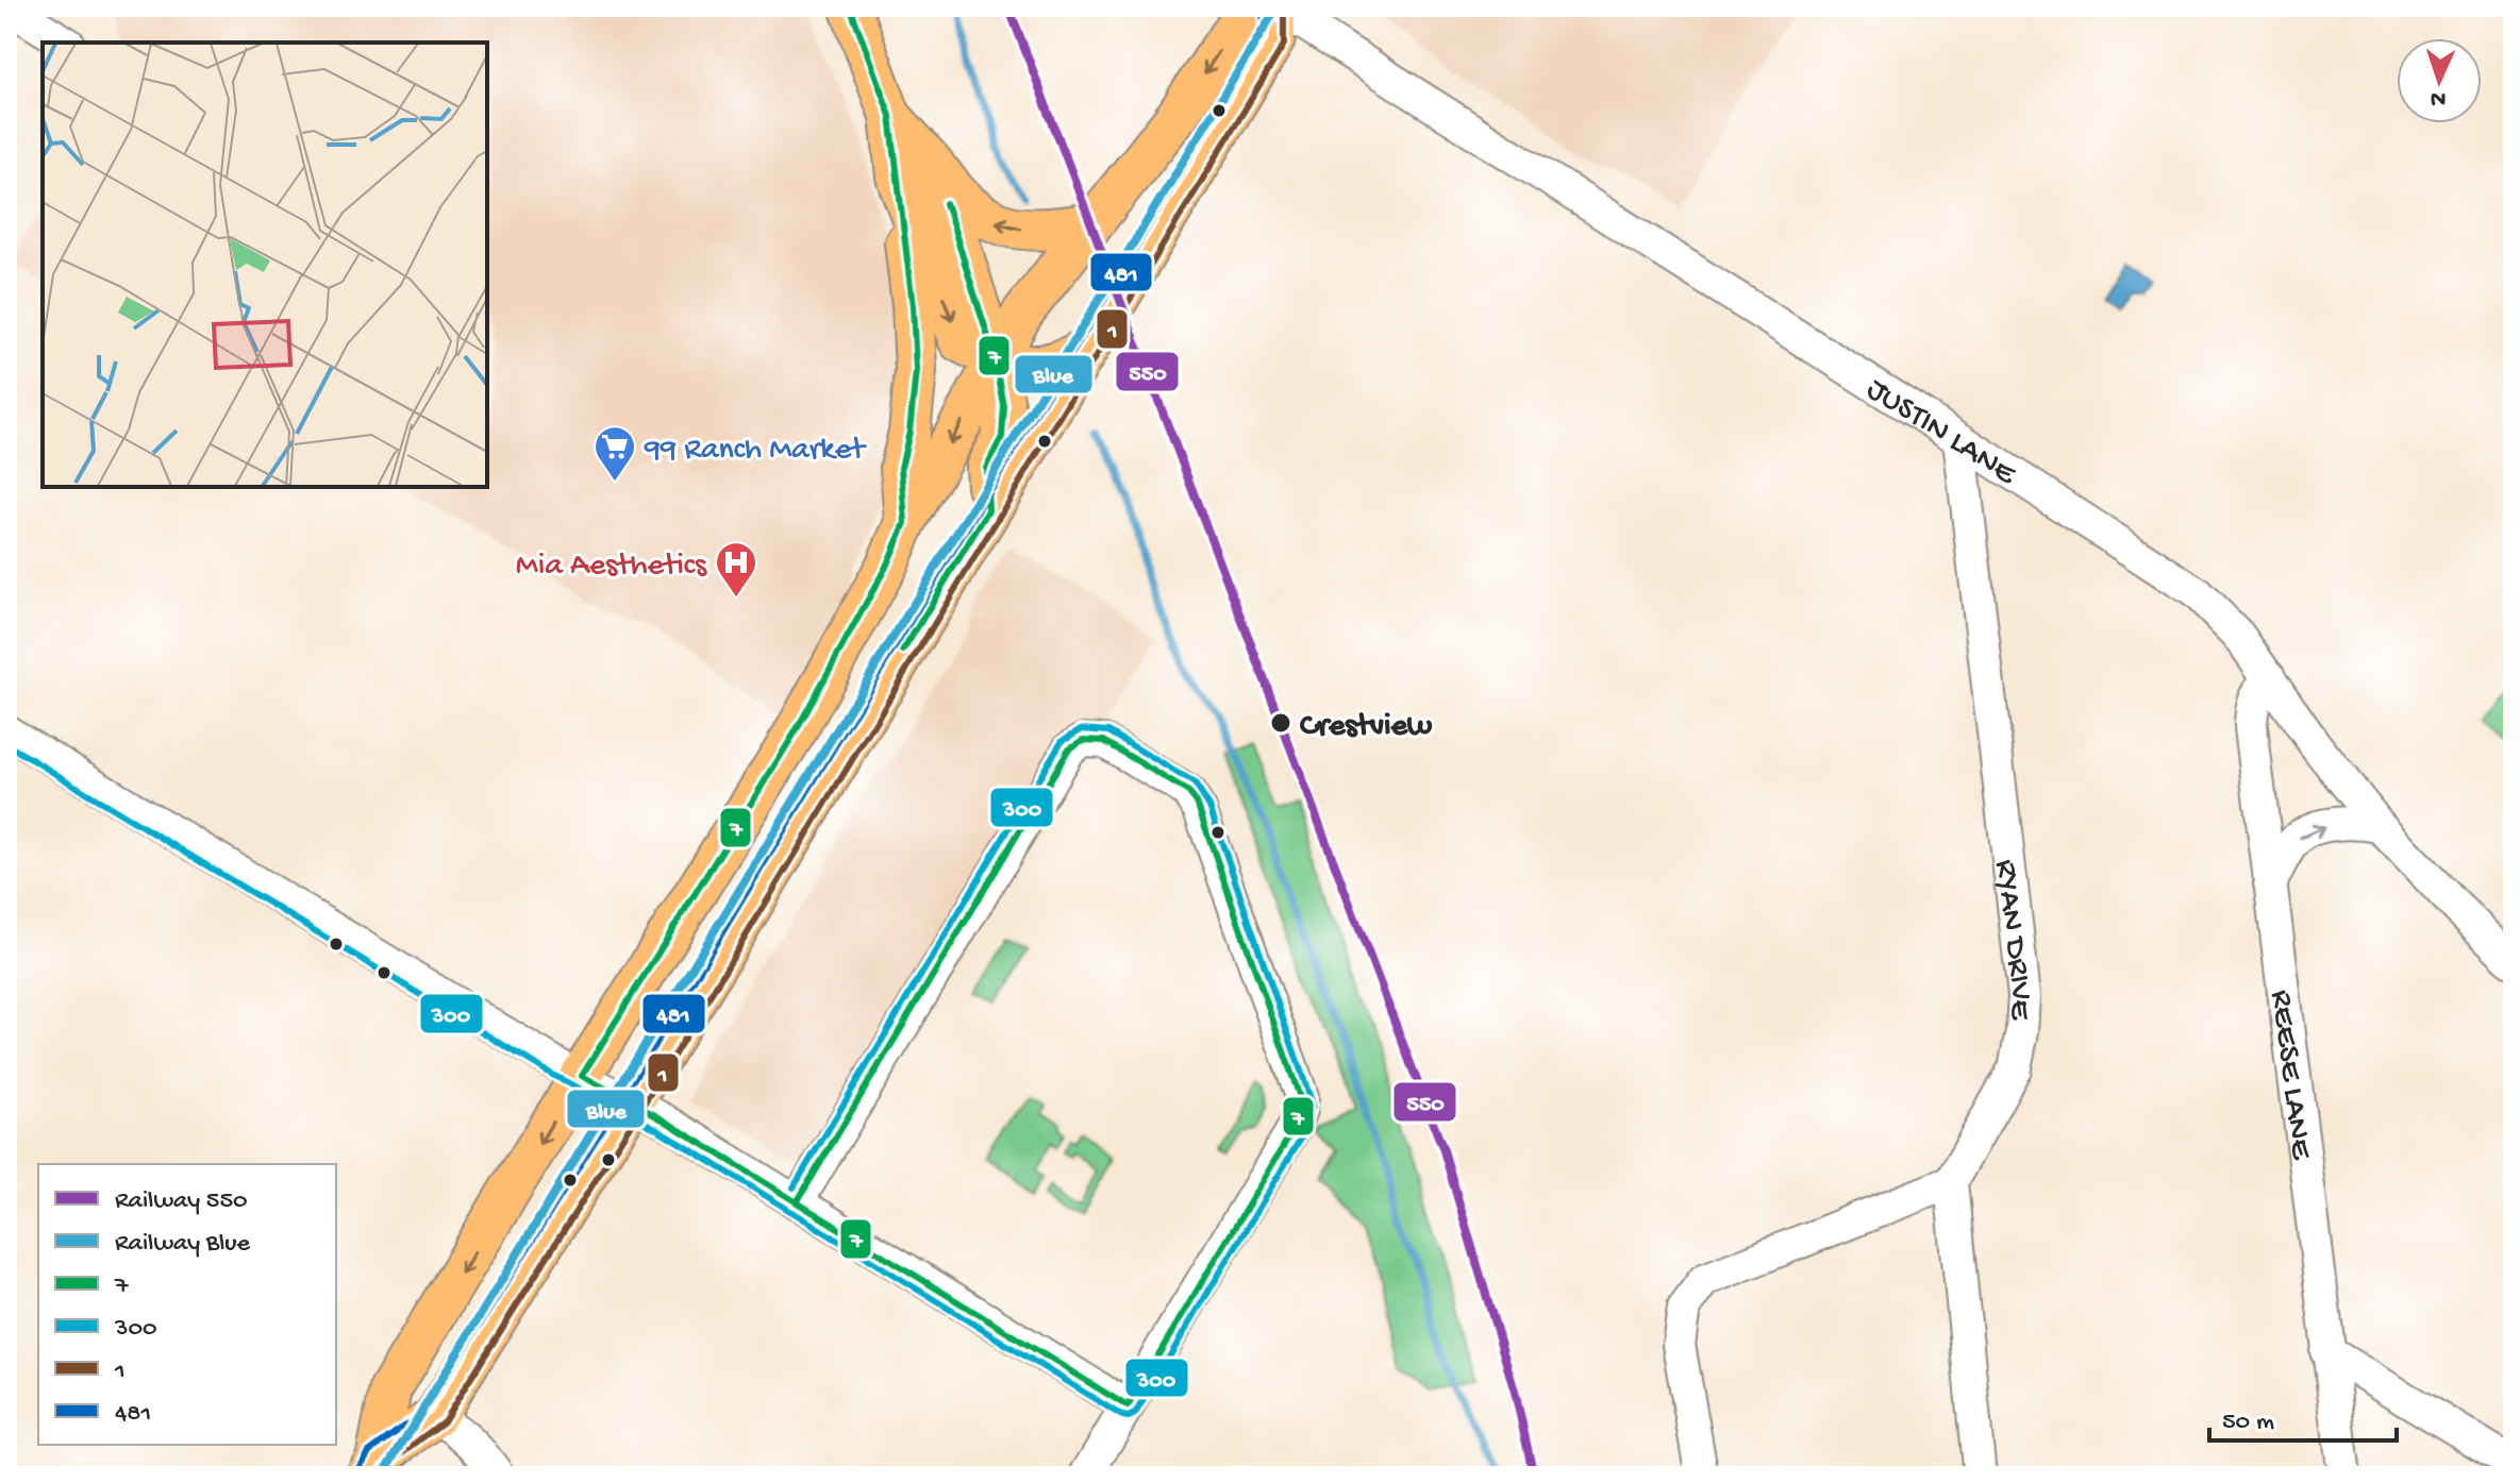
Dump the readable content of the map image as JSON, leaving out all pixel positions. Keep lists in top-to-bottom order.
{
  "streets": {
    "street": ["JUSTIN LANE", "RYAN DRIVE", "REESE LANE"]
  },
  "crossings": [
    ["JUSTIN LANE", "RYAN DRIVE"],
    ["JUSTIN LANE", "REESE LANE"]
  ],
  "places": {
    "supermarket": ["99 Ranch Market"],
    "hospital": ["Mia Aesthetics"],
    "other": ["Crestview"]
  },
  "lines": [
    "rail line 550",
    "rail line Blue",
    "transit line 7",
    "transit line 1",
    "transit line 481",
    "transit line 300"
  ],
  "legend": [
    "Railway 550",
    "Railway Blue",
    "7",
    "300",
    "1",
    "481"
  ],
  "scale_bar": "50 m",
  "north": "bottom"
}
